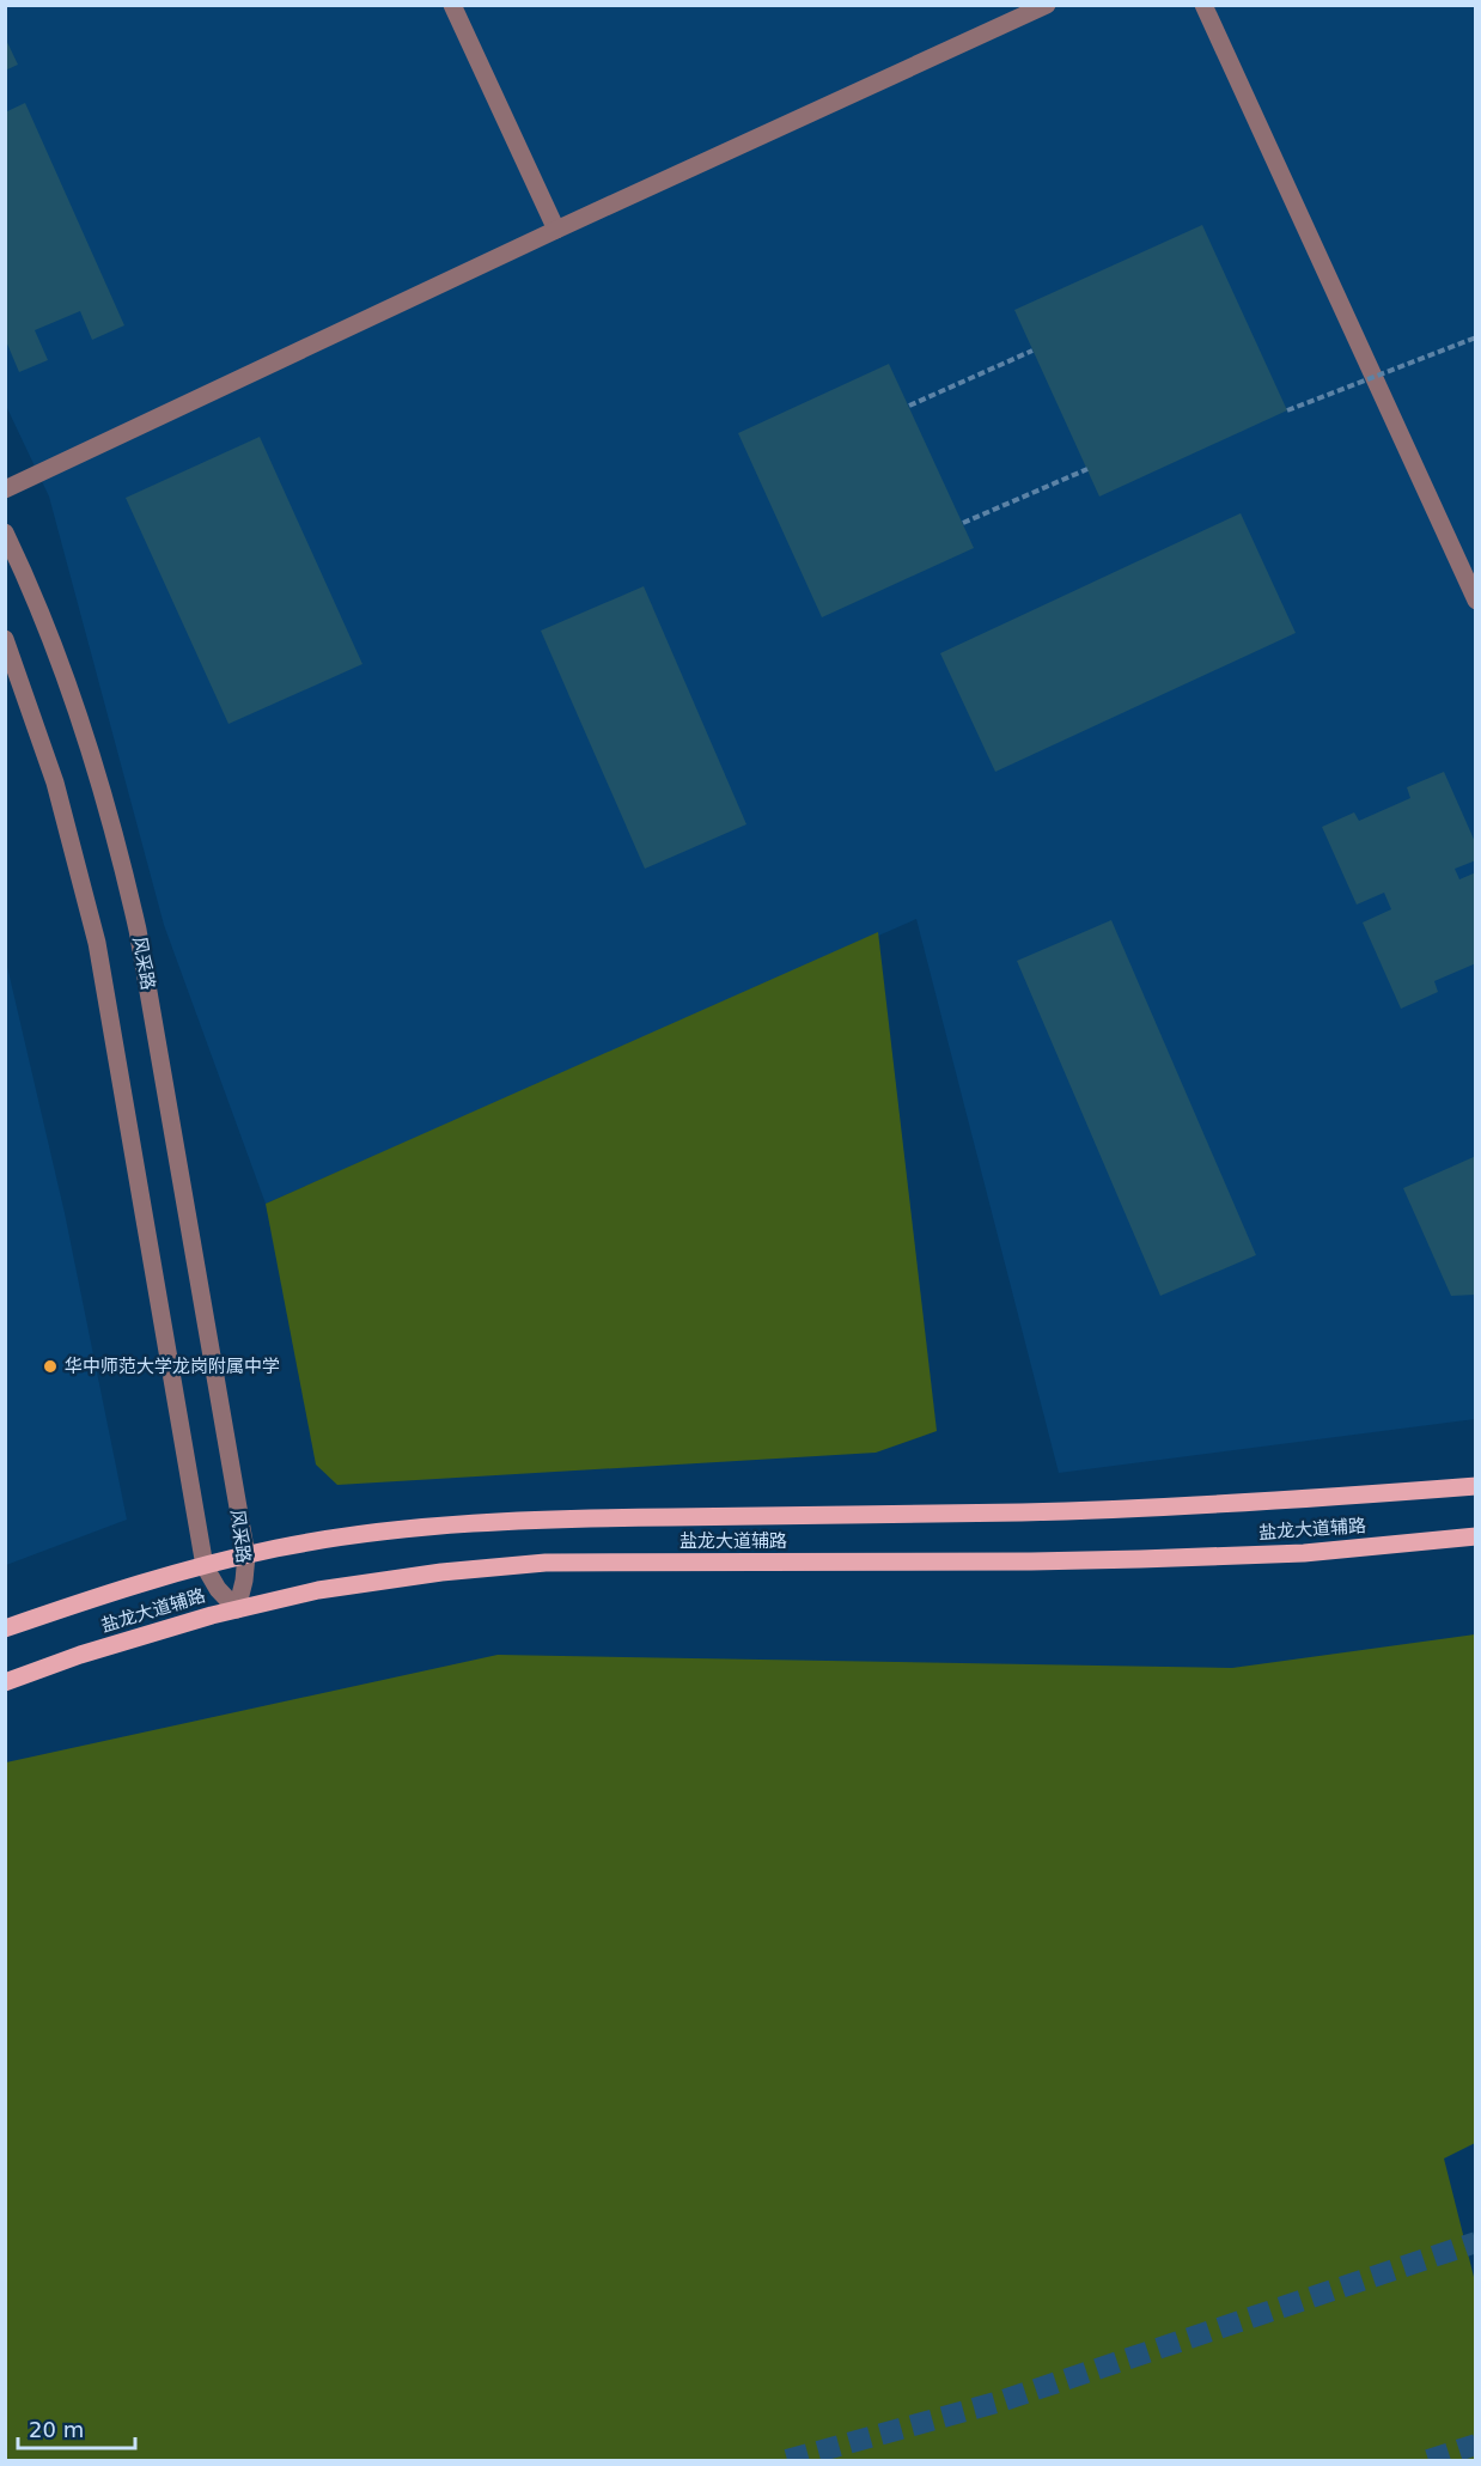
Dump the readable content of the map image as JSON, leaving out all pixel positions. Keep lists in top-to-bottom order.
{
  "streets": {
    "main road": ["盐龙大道辅路"],
    "street": ["风采路"]
  },
  "crossings": [
    ["风采路", "盐龙大道辅路"]
  ],
  "places": ["华中师范大学龙岗附属中学"],
  "scale_bar": "20 m"
}
